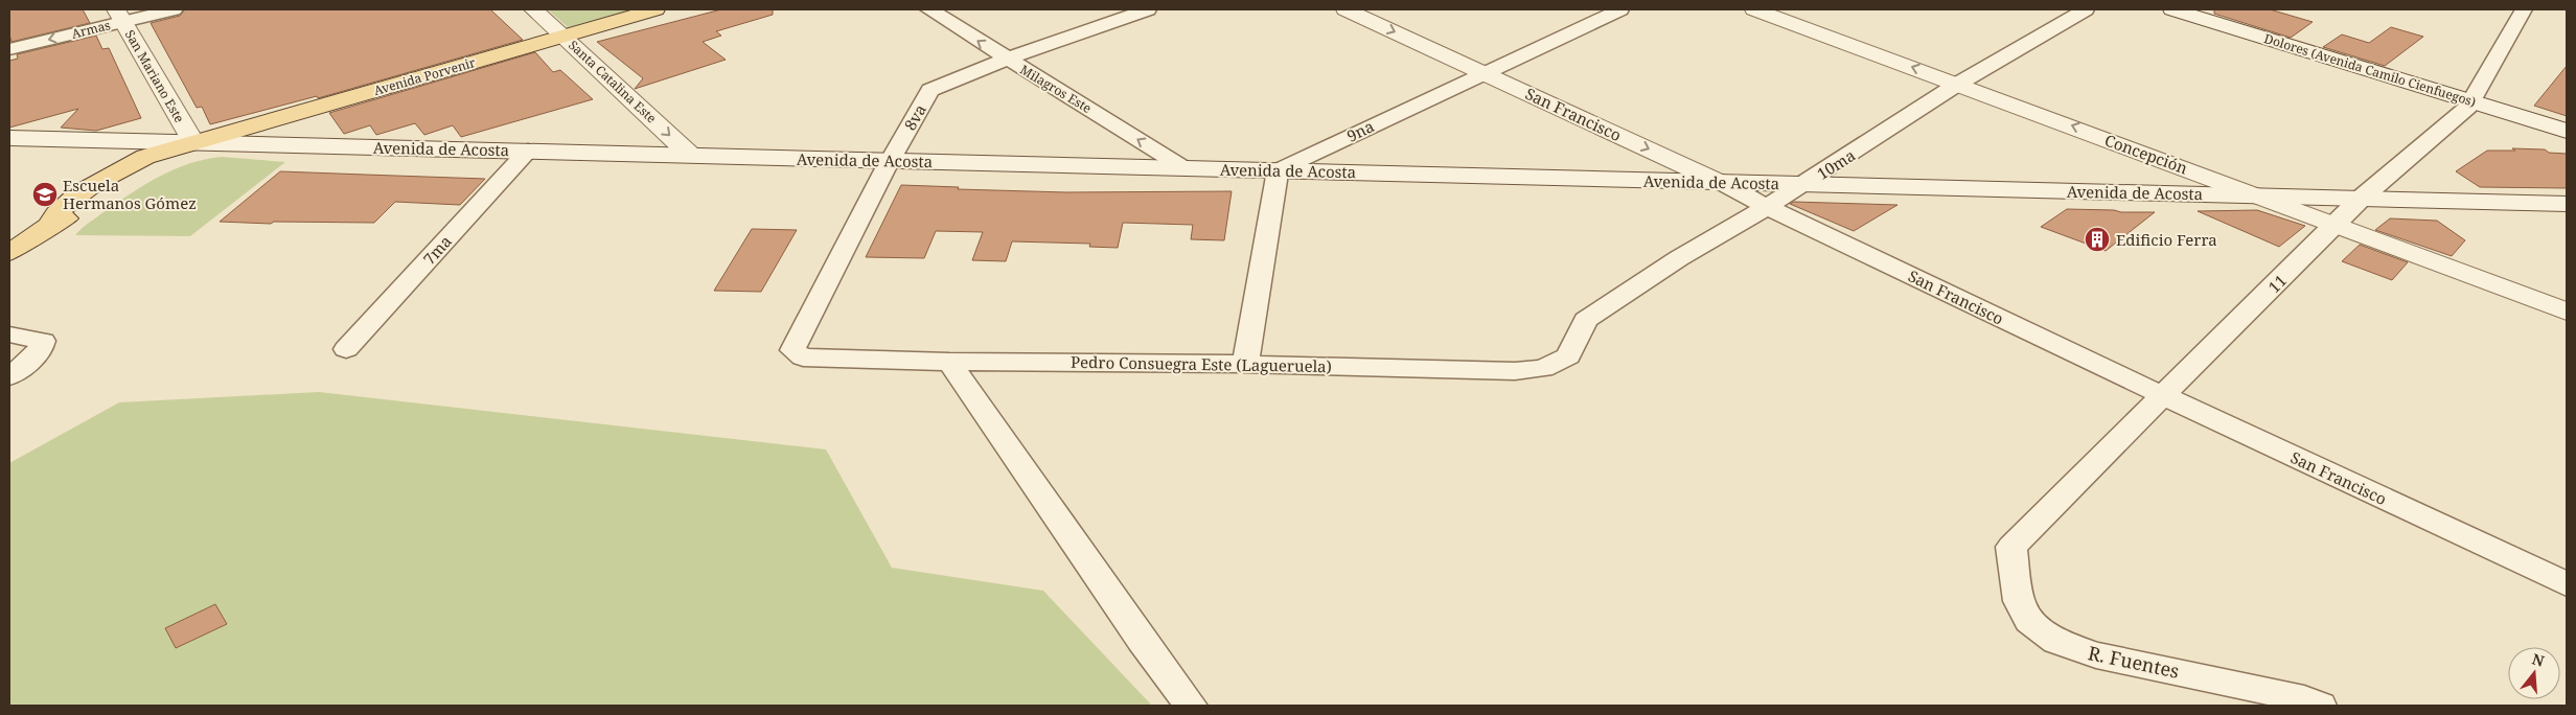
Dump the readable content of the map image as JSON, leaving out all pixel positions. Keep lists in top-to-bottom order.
{
  "streets": {
    "main road": [
      "Dolores (Avenida Camilo Cienfuegos)",
      "San Mariano Este",
      "Avenida Porvenir",
      "Santa Catalina Este",
      "San Francisco",
      "Avenida de Acosta",
      "Concepción"
    ],
    "street": [
      "Armas",
      "Milagros Este",
      "8va",
      "9na",
      "10ma",
      "7ma",
      "11",
      "Pedro Consuegra Este (Lagueruela)",
      "R. Fuentes"
    ]
  },
  "crossings": [
    ["Armas", "San Mariano Este"],
    ["Dolores (Avenida Camilo Cienfuegos)", "11"],
    ["San Mariano Este", "Avenida Porvenir"],
    ["San Mariano Este", "Avenida de Acosta"],
    ["Avenida Porvenir", "Santa Catalina Este"],
    ["Avenida Porvenir", "Avenida de Acosta"],
    ["Santa Catalina Este", "Avenida de Acosta"],
    ["Milagros Este", "8va"],
    ["Milagros Este", "Avenida de Acosta"],
    ["San Francisco", "9na"],
    ["San Francisco", "Avenida de Acosta"],
    ["San Francisco", "10ma"],
    ["San Francisco", "11"],
    ["8va", "Avenida de Acosta"],
    ["8va", "Pedro Consuegra Este (Lagueruela)"],
    ["9na", "Avenida de Acosta"],
    ["Avenida de Acosta", "Concepción"],
    ["Avenida de Acosta", "10ma"],
    ["Avenida de Acosta", "7ma"],
    ["Avenida de Acosta", "11"],
    ["Concepción", "10ma"],
    ["Concepción", "11"],
    ["10ma", "Pedro Consuegra Este (Lagueruela)"],
    ["11", "R. Fuentes"]
  ],
  "one_way": [
    "Armas",
    "Santa Catalina Este",
    "Milagros Este",
    "Concepción"
  ],
  "places": {
    "school or university": ["Escuela Hermanos Gómez"],
    "building": ["Edificio Ferra"]
  },
  "north": "top"
}
